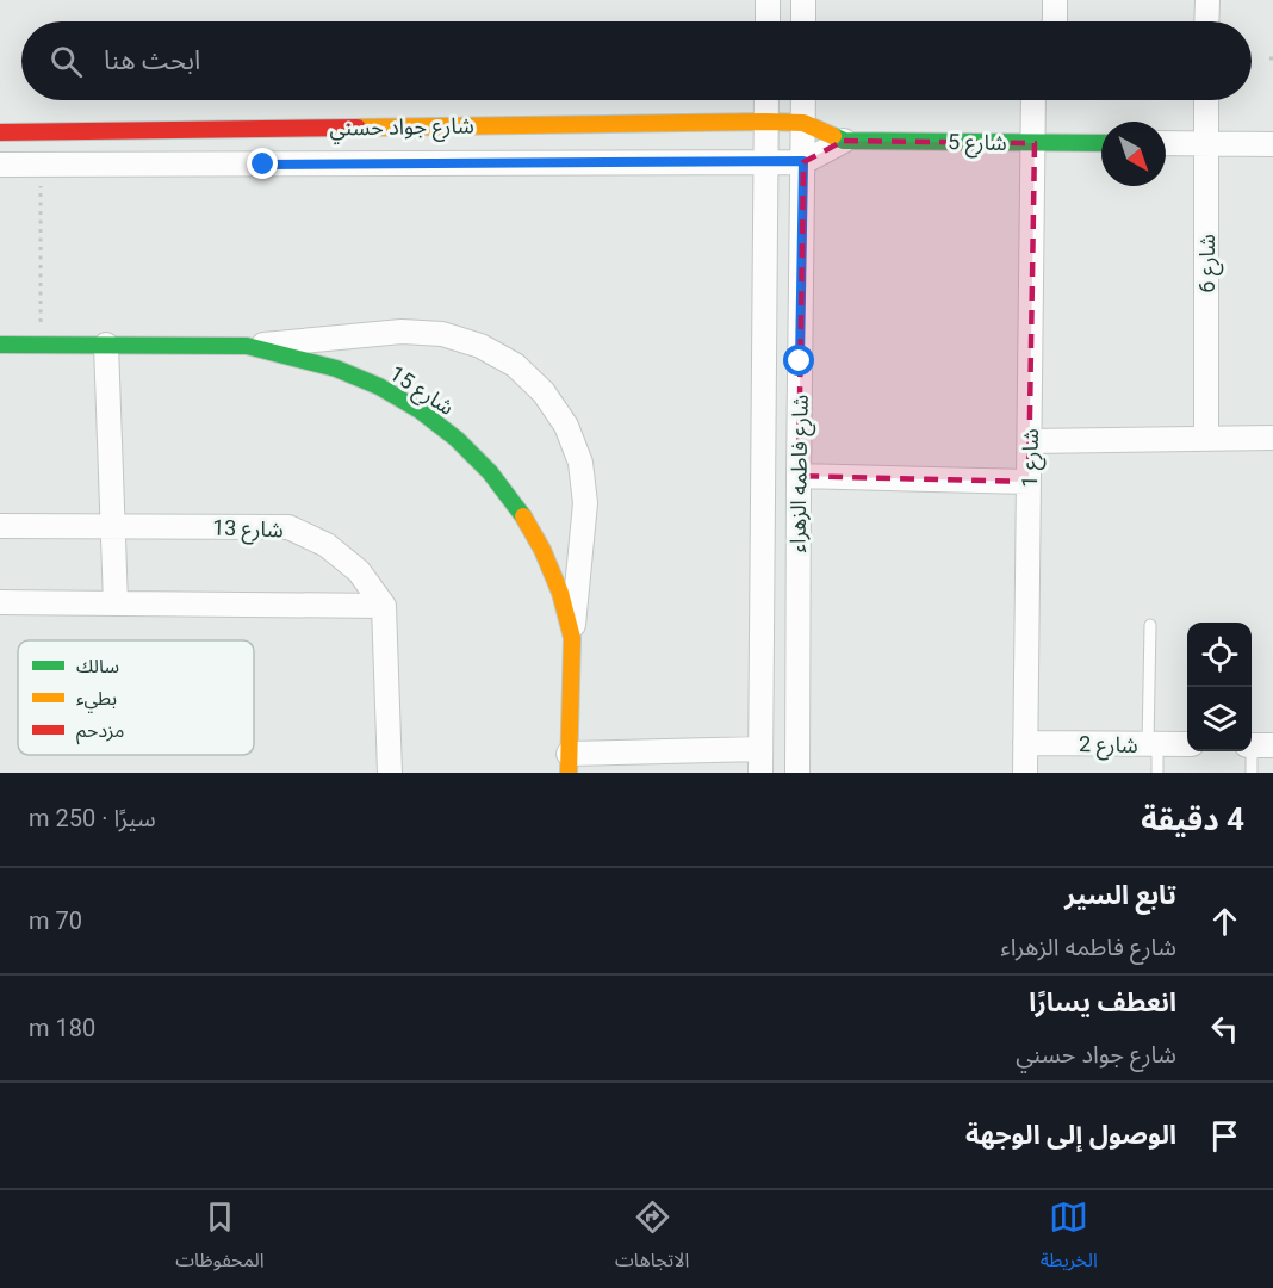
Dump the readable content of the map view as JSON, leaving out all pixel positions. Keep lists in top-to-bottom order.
{
  "streets": {
    "street": [
      "شارع جواد حسني",
      "شارع 5",
      "شارع 6",
      "شارع 15",
      "شارع 1",
      "شارع فاطمه الزهراء",
      "شارع 13",
      "شارع 2"
    ]
  },
  "crossings": [
    ["شارع جواد حسني", "شارع 5"],
    ["شارع جواد حسني", "شارع فاطمه الزهراء"],
    ["شارع 5", "شارع 1"],
    ["شارع 5", "شارع فاطمه الزهراء"],
    ["شارع 1", "شارع 2"]
  ],
  "legend": ["سالك", "بطيء", "مزدحم"],
  "north": "bottom right",
  "page": {
    "search": "ابحث هنا",
    "heading": ["4 دقيقة", "سيرًا · 250 m"],
    "list": [
      ["تابع السير", "شارع فاطمه الزهراء", "70 m"],
      ["انعطف يسارًا", "شارع جواد حسني", "180 m"],
      "الوصول إلى الوجهة"
    ],
    "nav": ["الخريطة", "الاتجاهات", "المحفوظات"]
  }
}
